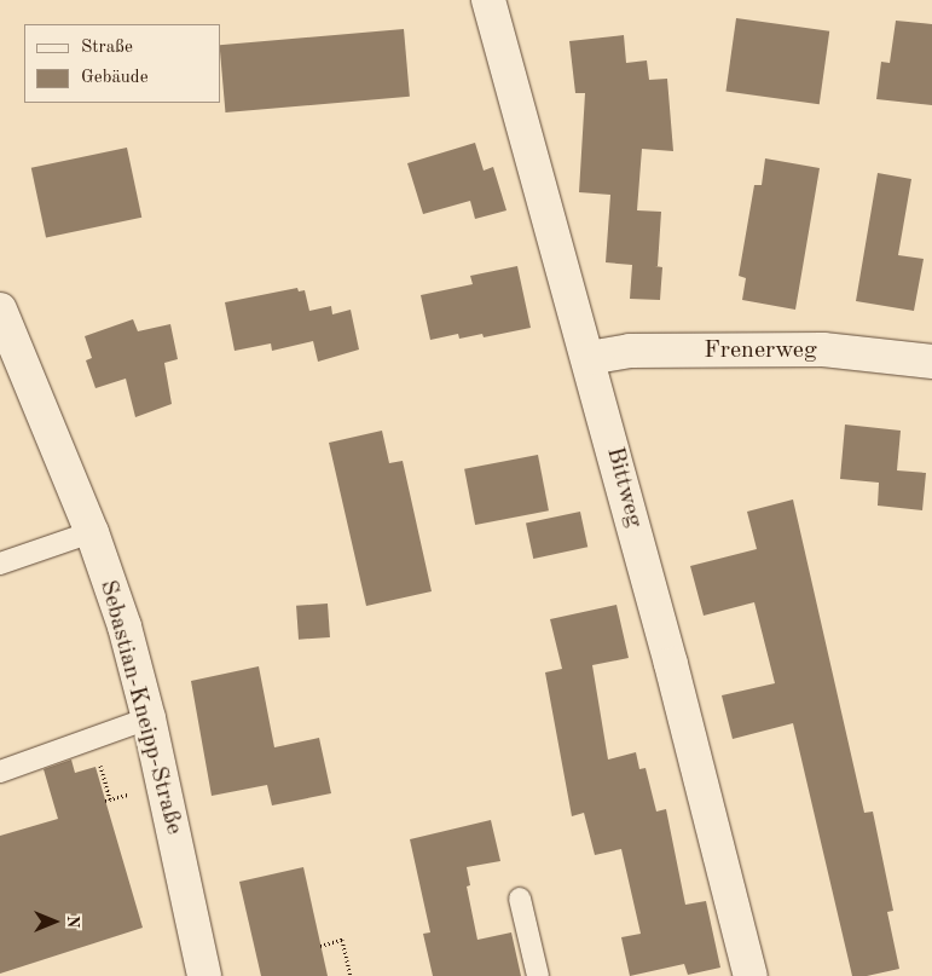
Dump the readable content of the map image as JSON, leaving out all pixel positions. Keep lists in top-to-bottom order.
{
  "streets": {
    "street": ["Frenerweg", "Bittweg", "Sebastian-Kneipp-Straße"]
  },
  "crossings": [
    ["Frenerweg", "Bittweg"]
  ],
  "legend": ["Straße", "Gebäude"],
  "north": "right"
}
